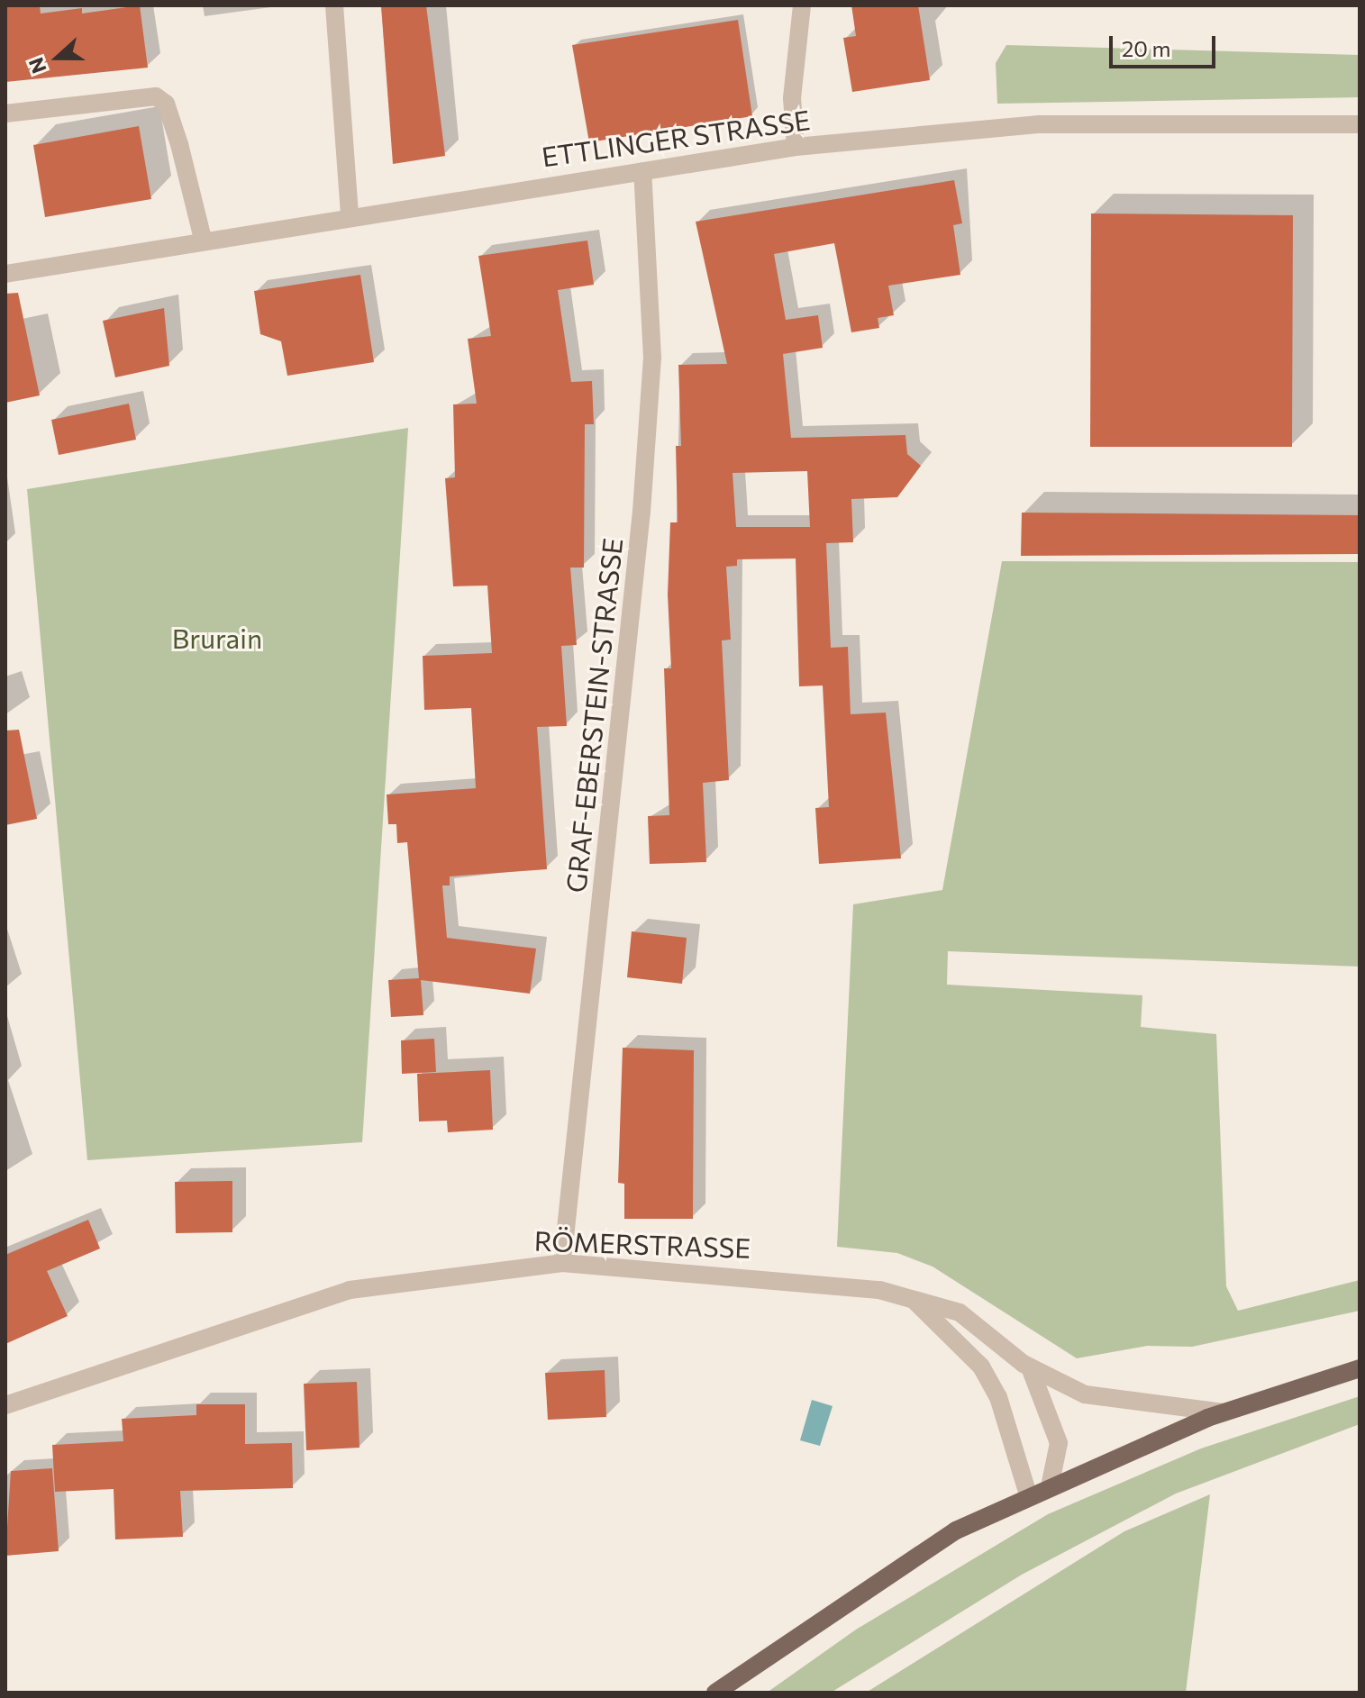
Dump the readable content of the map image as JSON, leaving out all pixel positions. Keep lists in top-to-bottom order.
{
  "streets": {
    "main road": ["RÖMERSTRASSE"],
    "street": ["ETTLINGER STRASSE", "GRAF-EBERSTEIN-STRASSE"]
  },
  "crossings": [
    ["ETTLINGER STRASSE", "GRAF-EBERSTEIN-STRASSE"],
    ["GRAF-EBERSTEIN-STRASSE", "RÖMERSTRASSE"]
  ],
  "parks": ["Brurain"],
  "scale_bar": "20 m",
  "north": "left"
}
